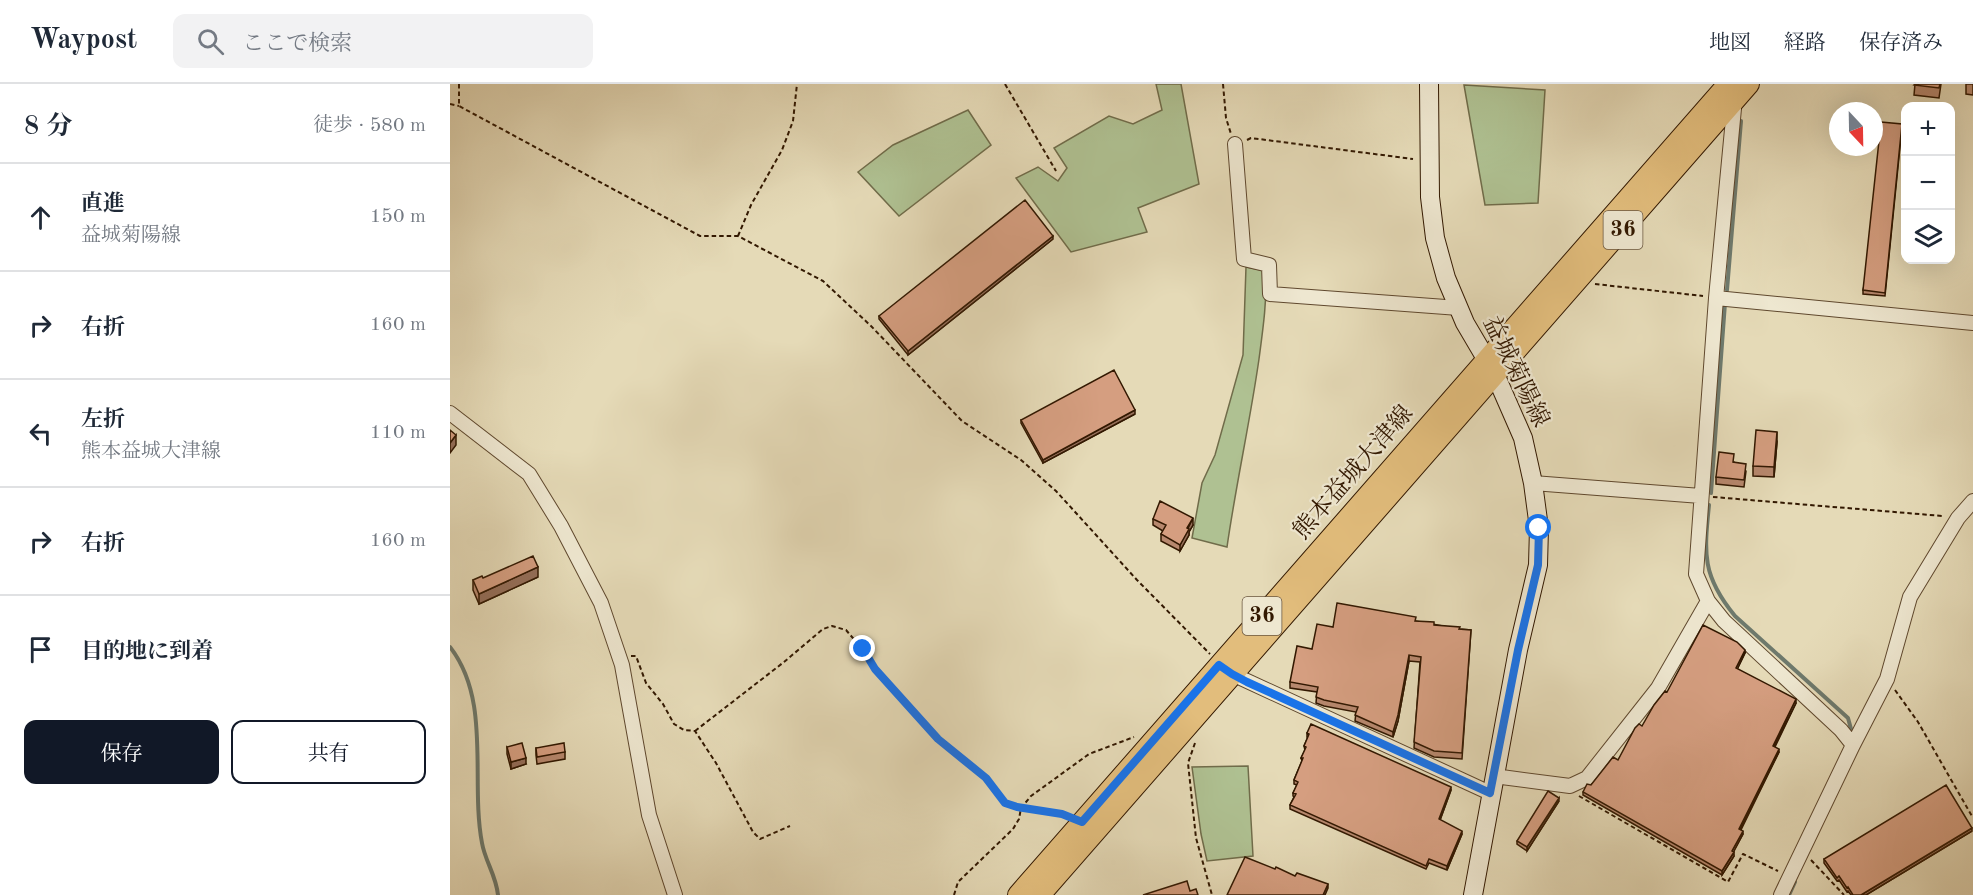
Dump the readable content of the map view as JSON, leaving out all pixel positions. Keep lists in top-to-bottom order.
{
  "streets": {
    "main road": ["36", "益城菊陽線", "熊本益城大津線"]
  },
  "crossings": [
    ["益城菊陽線", "熊本益城大津線"]
  ],
  "north": "bottom",
  "page": {
    "header": "Waypost",
    "search": "ここで検索",
    "nav": ["地図", "経路", "保存済み"],
    "heading": ["8 分", "徒歩 · 580 m"],
    "map_buttons": ["+", "−"],
    "list": [
      ["直進", "益城菊陽線", "150 m"],
      ["右折", "160 m"],
      ["左折", "熊本益城大津線", "110 m"],
      ["右折", "160 m"],
      "目的地に到着"
    ],
    "buttons": ["保存", "共有"]
  }
}
